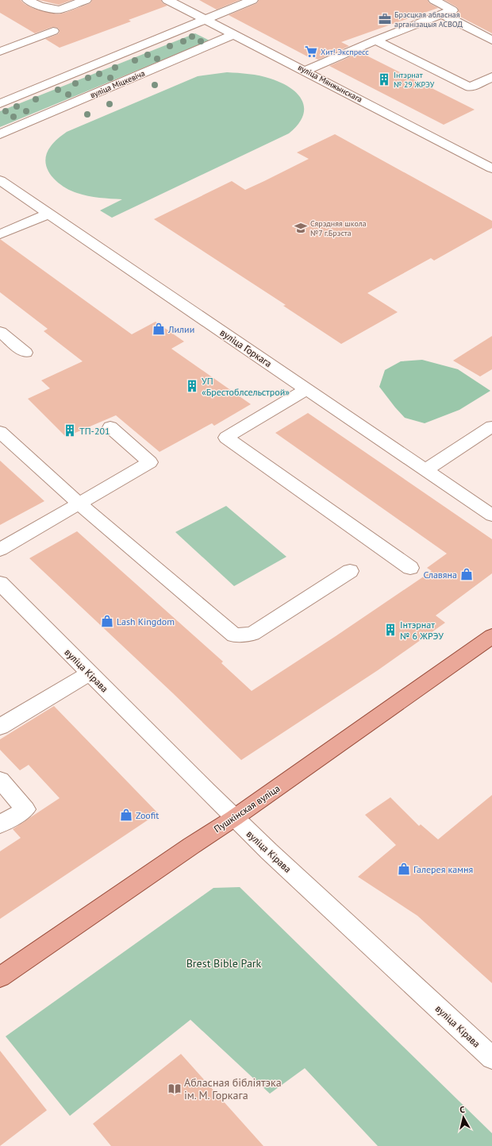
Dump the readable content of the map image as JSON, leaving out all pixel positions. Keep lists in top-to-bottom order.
{
  "streets": {
    "main road": ["Пушкінская вуліца"],
    "street": [
      "вуліца Мянжынскага",
      "вуліца Міцкевіча",
      "вуліца Горкага",
      "вуліца Кірава"
    ]
  },
  "crossings": [
    ["вуліца Мянжынскага", "вуліца Міцкевіча"],
    ["вуліца Кірава", "Пушкінская вуліца"]
  ],
  "parks": ["Brest Bible Park"],
  "places": {
    "office": ["Брэсцкая абласная арганізацыя АСВОД"],
    "supermarket": ["Хит! Экспресс"],
    "building": [
      "Інтэрнат № 29 ЖРЭУ",
      "УП «Брестоблсельстрой»",
      "ТП-201",
      "Інтэрнат № 6 ЖРЭУ"
    ],
    "school or university": ["Сярэдняя школа №7 г.Брэста"],
    "shop": [
      "Лилии",
      "Славяна",
      "Lash Kingdom",
      "Zoofit",
      "Галерея камня"
    ],
    "library": ["Абласная бібліятэка ім. М. Горкага"]
  },
  "north": "top"
}
